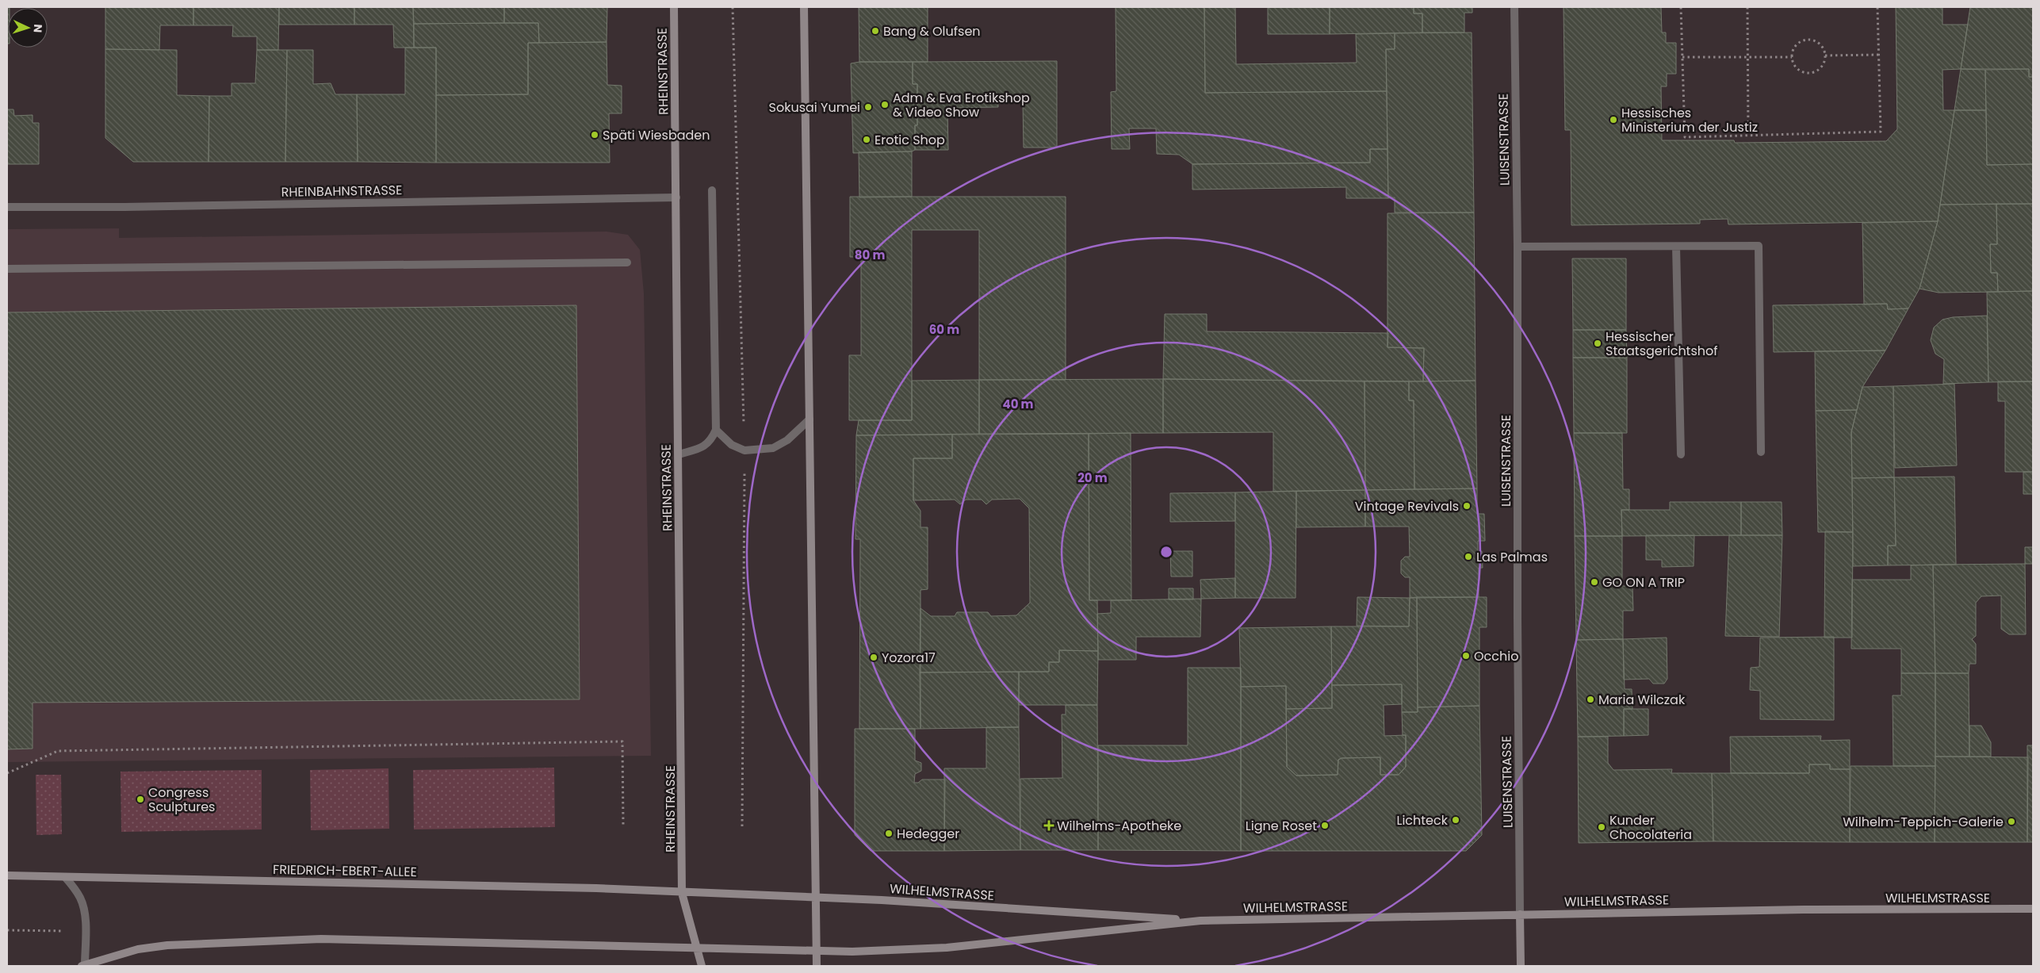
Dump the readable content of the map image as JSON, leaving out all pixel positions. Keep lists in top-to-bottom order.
{
  "streets": {
    "main road": ["RHEINSTRASSE", "FRIEDRICH-EBERT-ALLEE", "WILHELMSTRASSE"],
    "street": ["LUISENSTRASSE", "RHEINBAHNSTRASSE"]
  },
  "crossings": [
    ["RHEINSTRASSE", "RHEINBAHNSTRASSE"],
    ["RHEINSTRASSE", "FRIEDRICH-EBERT-ALLEE"],
    ["RHEINSTRASSE", "WILHELMSTRASSE"],
    ["LUISENSTRASSE", "WILHELMSTRASSE"],
    ["FRIEDRICH-EBERT-ALLEE", "WILHELMSTRASSE"]
  ],
  "places": {
    "other": [
      "Bang & Olufsen",
      "Adm & Eva Erotikshop & Video Show",
      "Sokusai Yumei",
      "Hessisches Ministerium der Justiz",
      "Späti Wiesbaden",
      "Erotic Shop",
      "Hessischer Staatsgerichtshof",
      "Vintage Revivals",
      "Las Palmas",
      "GO ON A TRIP",
      "Occhio",
      "Yozora17",
      "Maria Wilczak",
      "Congress Sculptures",
      "Lichteck",
      "Wilhelm-Teppich-Galerie",
      "Ligne Roset",
      "Kunder Chocolateria",
      "Hedegger"
    ],
    "health": ["Wilhelms-Apotheke"]
  },
  "north": "right",
  "rings": [
    "80 m",
    "60 m",
    "40 m",
    "20 m"
  ]
}
